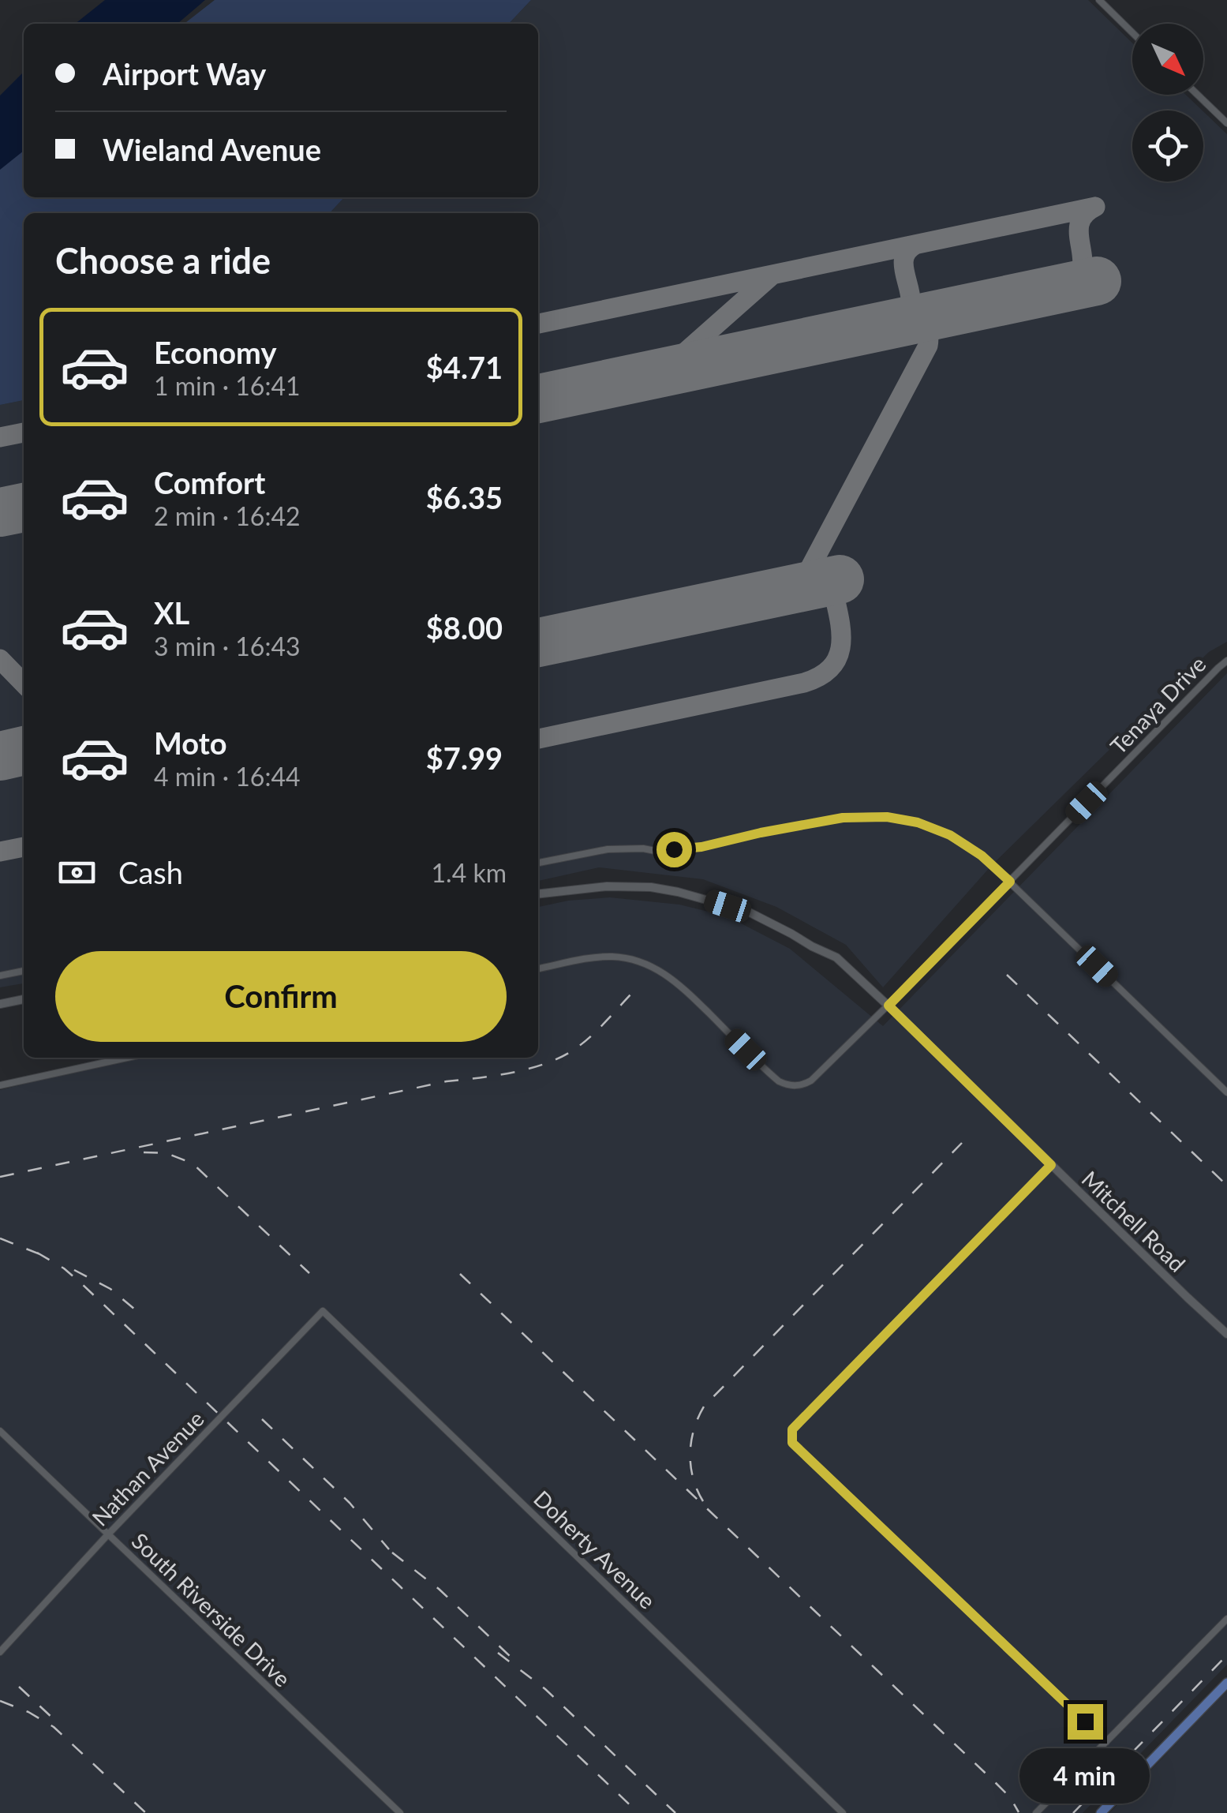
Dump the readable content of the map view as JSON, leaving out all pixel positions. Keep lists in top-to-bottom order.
{
  "streets": {
    "main road": ["Mitchell Road"],
    "street": [
      "Tenaya Drive",
      "Nathan Avenue",
      "Doherty Avenue",
      "South Riverside Drive"
    ]
  },
  "crossings": [
    ["Tenaya Drive", "Mitchell Road"],
    ["Nathan Avenue", "Doherty Avenue"],
    ["Nathan Avenue", "South Riverside Drive"]
  ],
  "north": "bottom right",
  "page": {
    "banner": ["Airport Way", "Wieland Avenue"],
    "heading": "Choose a ride",
    "list": [
      {
        "name": "Economy",
        "note": "1 min · 16:41",
        "value": "$4.71"
      },
      {
        "name": "Comfort",
        "note": "2 min · 16:42",
        "value": "$6.35"
      },
      {
        "name": "XL",
        "note": "3 min · 16:43",
        "value": "$8.00"
      },
      {
        "name": "Moto",
        "note": "4 min · 16:44",
        "value": "$7.99"
      }
    ],
    "pay": ["Cash", "1.4 km"],
    "buttons": "Confirm",
    "bubble": "4 min"
  }
}
